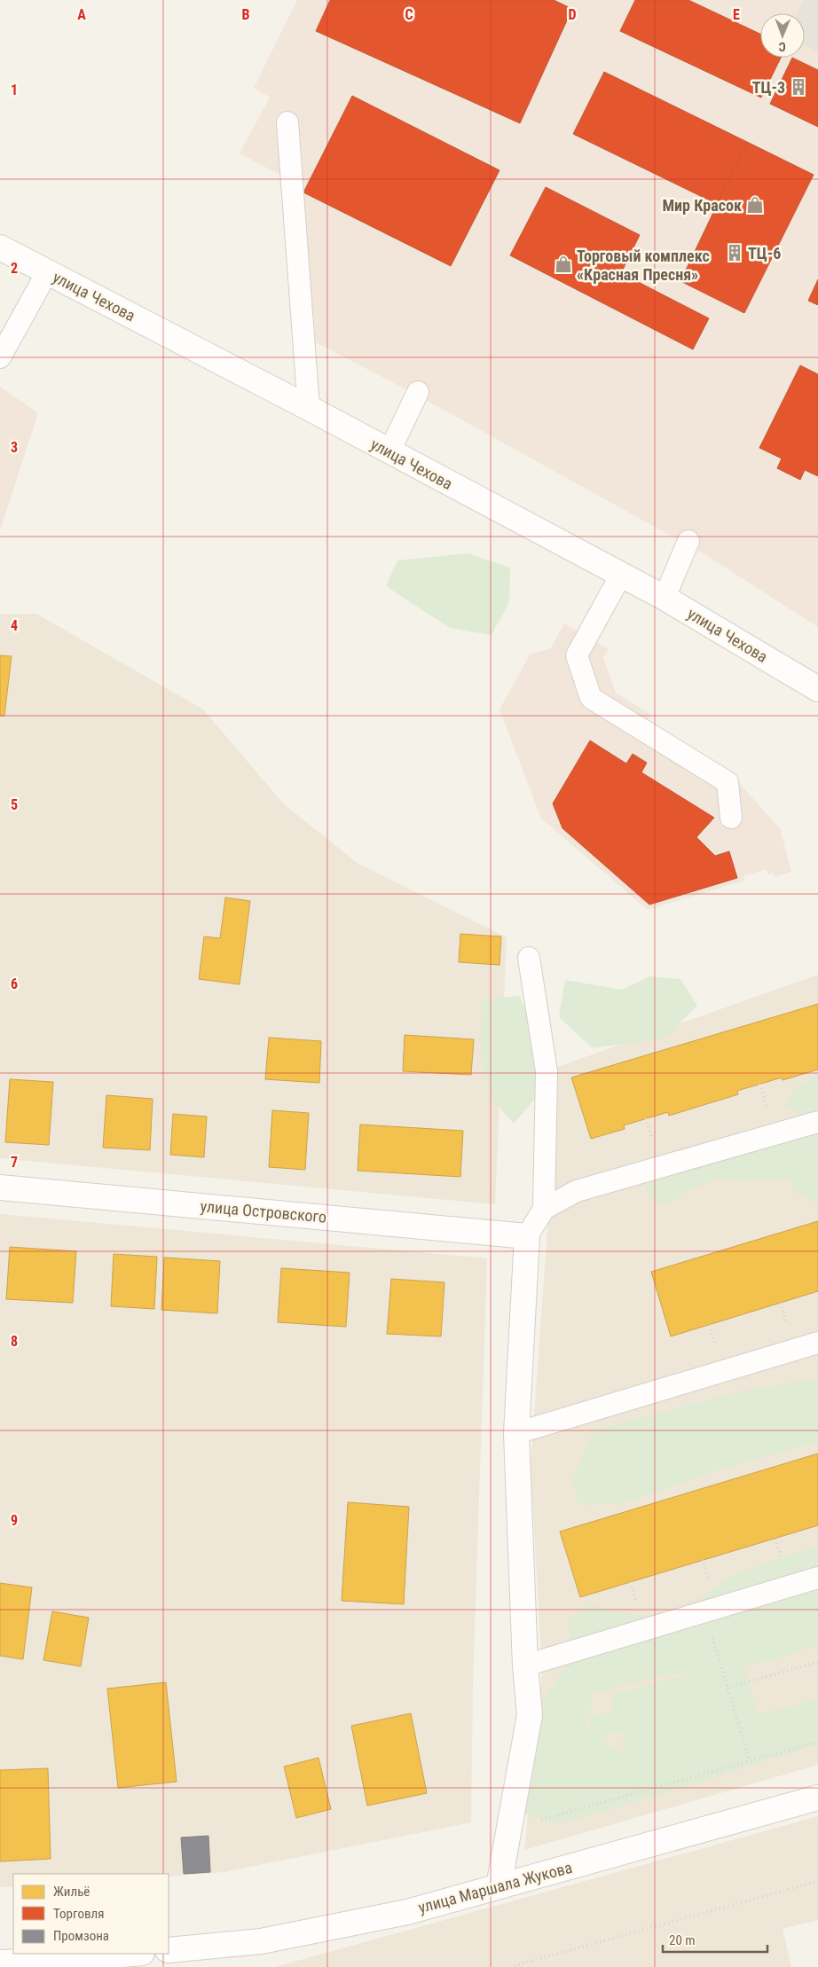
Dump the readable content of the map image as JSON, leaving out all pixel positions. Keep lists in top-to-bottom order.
{
  "streets": {
    "street": ["улица Чехова", "улица Островского", "улица Маршала Жукова"]
  },
  "places": {
    "building": ["ТЦ-3", "ТЦ-6"],
    "shop": ["Мир Красок", "Торговый комплекс «Красная Пресня»"]
  },
  "legend": ["Жильё", "Торговля", "Промзона"],
  "scale_bar": "20 m",
  "north": "bottom",
  "grid": {
    "columns": [
      "A",
      "B",
      "C",
      "D",
      "E"
    ],
    "rows": [
      "1",
      "2",
      "3",
      "4",
      "5",
      "6",
      "7",
      "8",
      "9"
    ]
  }
}
